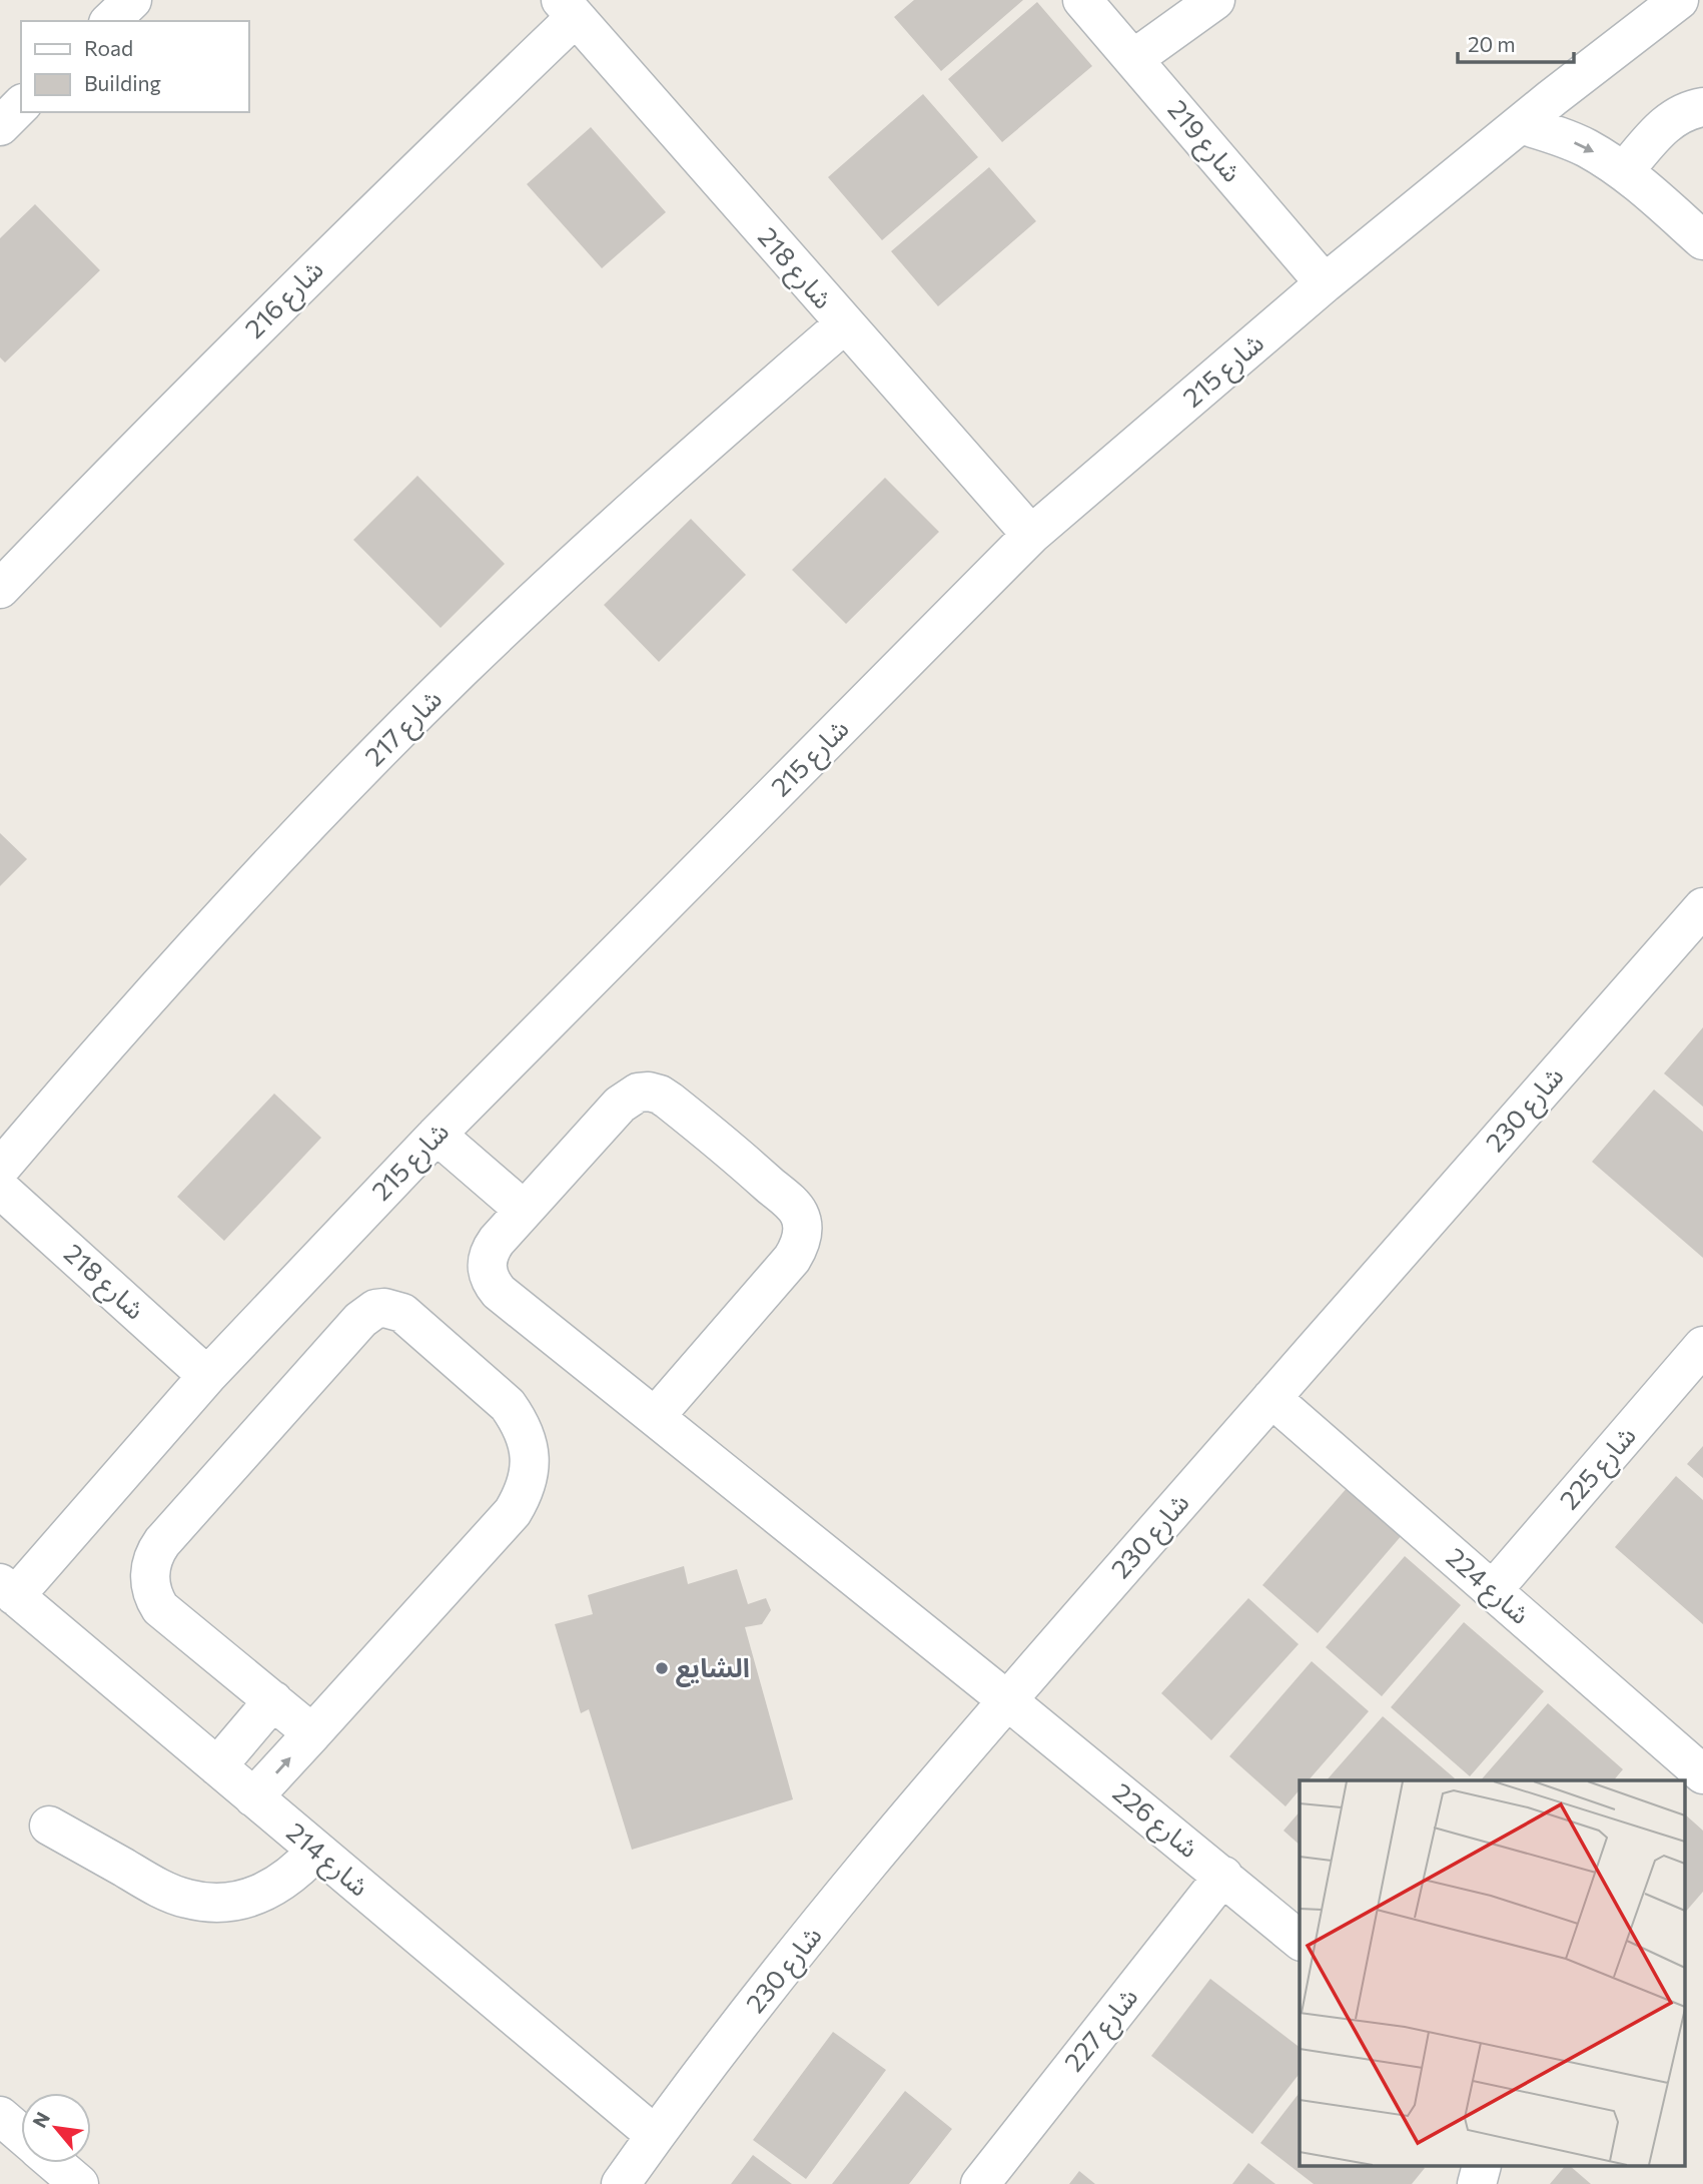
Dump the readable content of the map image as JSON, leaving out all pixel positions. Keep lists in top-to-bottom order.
{
  "streets": {
    "street": [
      "شارع 219",
      "شارع 218",
      "شارع 216",
      "شارع 215",
      "شارع 217",
      "شارع 230",
      "شارع 225",
      "شارع 224",
      "شارع 226",
      "شارع 214",
      "شارع 227"
    ]
  },
  "crossings": [
    ["شارع 219", "شارع 215"],
    ["شارع 218", "شارع 216"],
    ["شارع 218", "شارع 215"],
    ["شارع 218", "شارع 217"],
    ["شارع 215", "شارع 214"],
    ["شارع 230", "شارع 224"],
    ["شارع 230", "شارع 226"],
    ["شارع 230", "شارع 214"],
    ["شارع 225", "شارع 224"],
    ["شارع 226", "شارع 227"]
  ],
  "places": ["الشايع"],
  "legend": ["Road", "Building"],
  "scale_bar": "20 m",
  "north": "top left"
}
